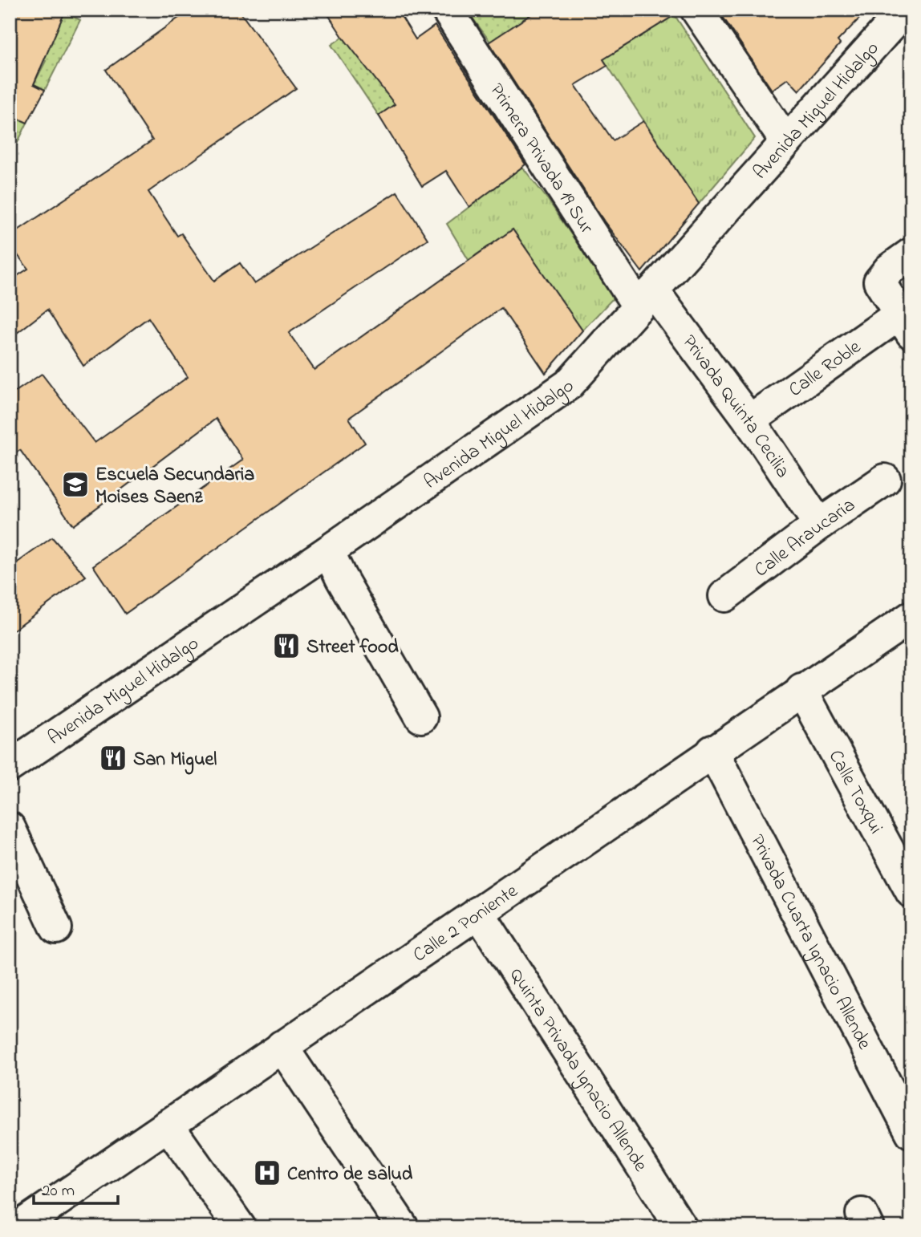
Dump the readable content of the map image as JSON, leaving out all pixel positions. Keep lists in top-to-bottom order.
{
  "streets": {
    "street": [
      "Avenida Miguel Hidalgo",
      "Primera Privada 19 Sur",
      "Calle Roble",
      "Privada Quinta Cecilia",
      "Calle Araucaria",
      "Calle Toxqui",
      "Calle 2 Poniente",
      "Privada Cuarta Ignacio Allende",
      "Quinta Privada Ignacio Allende"
    ]
  },
  "crossings": [
    ["Avenida Miguel Hidalgo", "Primera Privada 19 Sur"],
    ["Avenida Miguel Hidalgo", "Privada Quinta Cecilia"],
    ["Primera Privada 19 Sur", "Privada Quinta Cecilia"],
    ["Calle Roble", "Privada Quinta Cecilia"],
    ["Privada Quinta Cecilia", "Calle Araucaria"],
    ["Calle Toxqui", "Calle 2 Poniente"],
    ["Calle 2 Poniente", "Privada Cuarta Ignacio Allende"],
    ["Calle 2 Poniente", "Quinta Privada Ignacio Allende"]
  ],
  "places": {
    "school or university": ["Escuela Secundaria Moises Saenz"],
    "restaurant": ["Street food", "San Miguel"],
    "hospital": ["Centro de salud"]
  },
  "scale_bar": "20 m"
}
